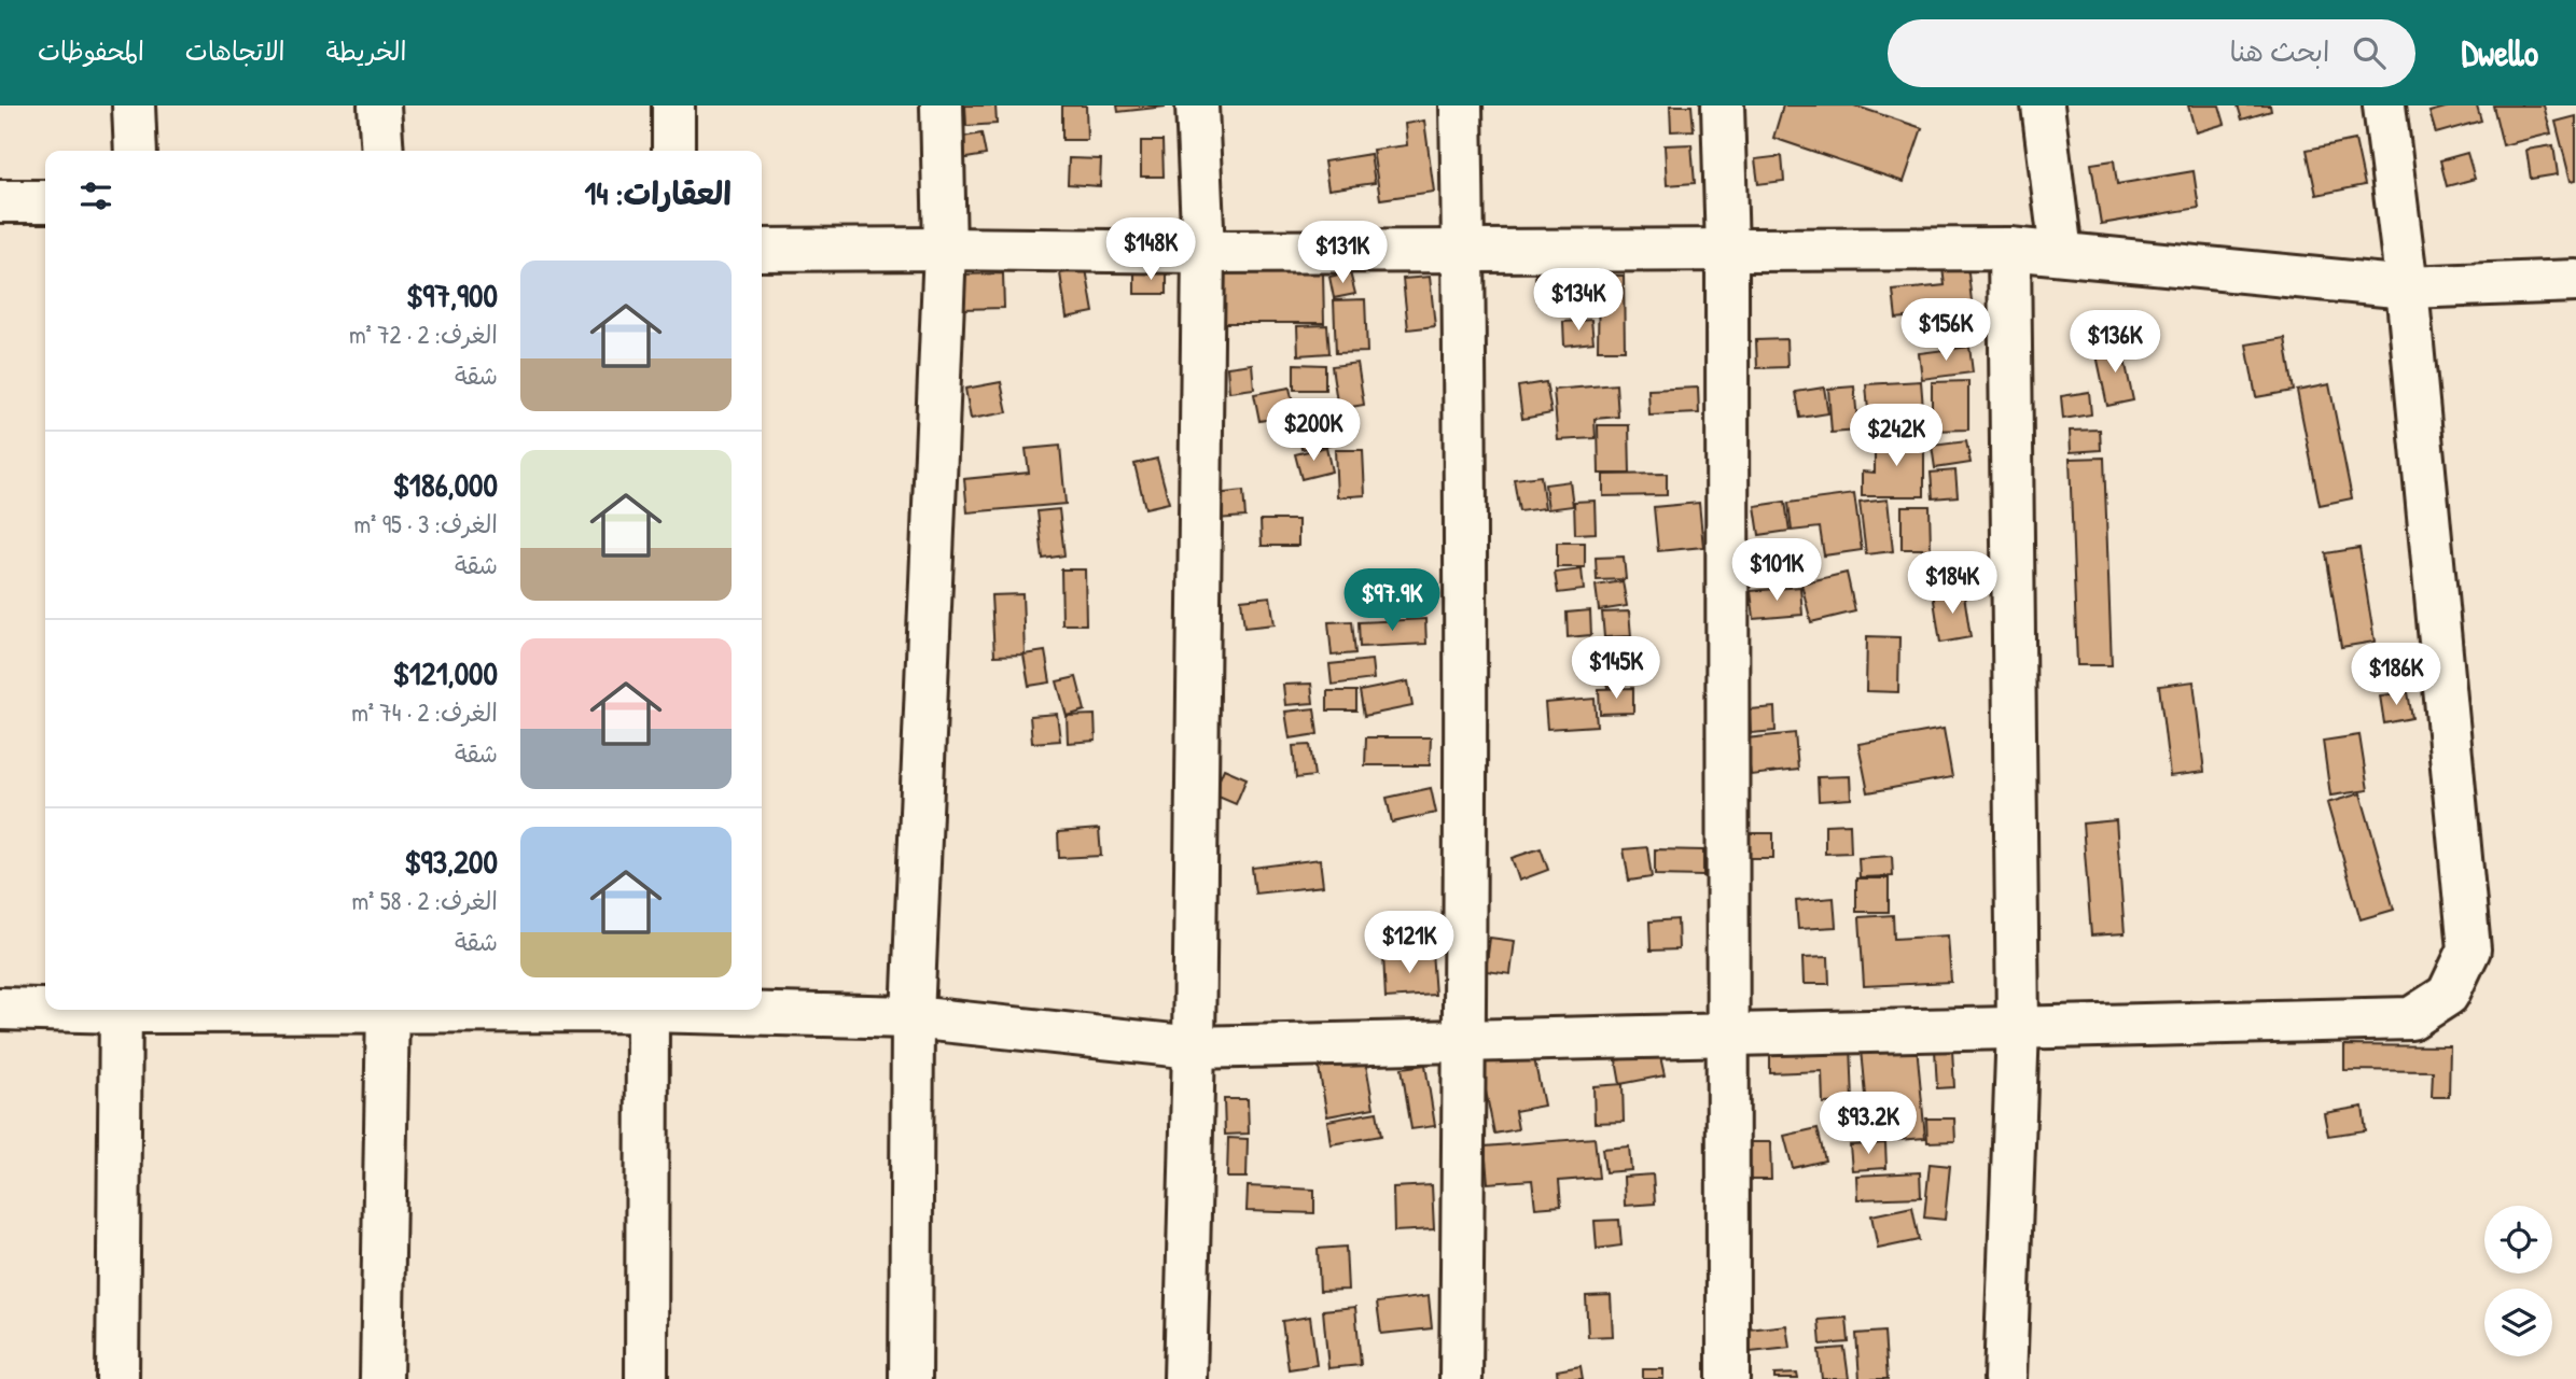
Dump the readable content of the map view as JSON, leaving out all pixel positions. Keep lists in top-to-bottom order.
{
  "page": {
    "header": "Dwello",
    "search": "ابحث هنا",
    "nav": ["الخريطة", "الاتجاهات", "المحفوظات"],
    "heading": "العقارات: 14",
    "price": [
      "$148K",
      "$131K",
      "$134K",
      "$156K",
      "$136K",
      "$200K",
      "$242K",
      "$101K",
      "$184K",
      "$97.9K",
      "$145K",
      "$186K",
      "$121K",
      "$93.2K"
    ],
    "list": [
      {
        "name": "$97,900",
        "note": "الغرف: 2 · 72 m² · شقة"
      },
      {
        "name": "$186,000",
        "note": "الغرف: 3 · 95 m² · شقة"
      },
      {
        "name": "$121,000",
        "note": "الغرف: 2 · 74 m² · شقة"
      },
      {
        "name": "$93,200",
        "note": "الغرف: 2 · 58 m² · شقة"
      }
    ]
  }
}
